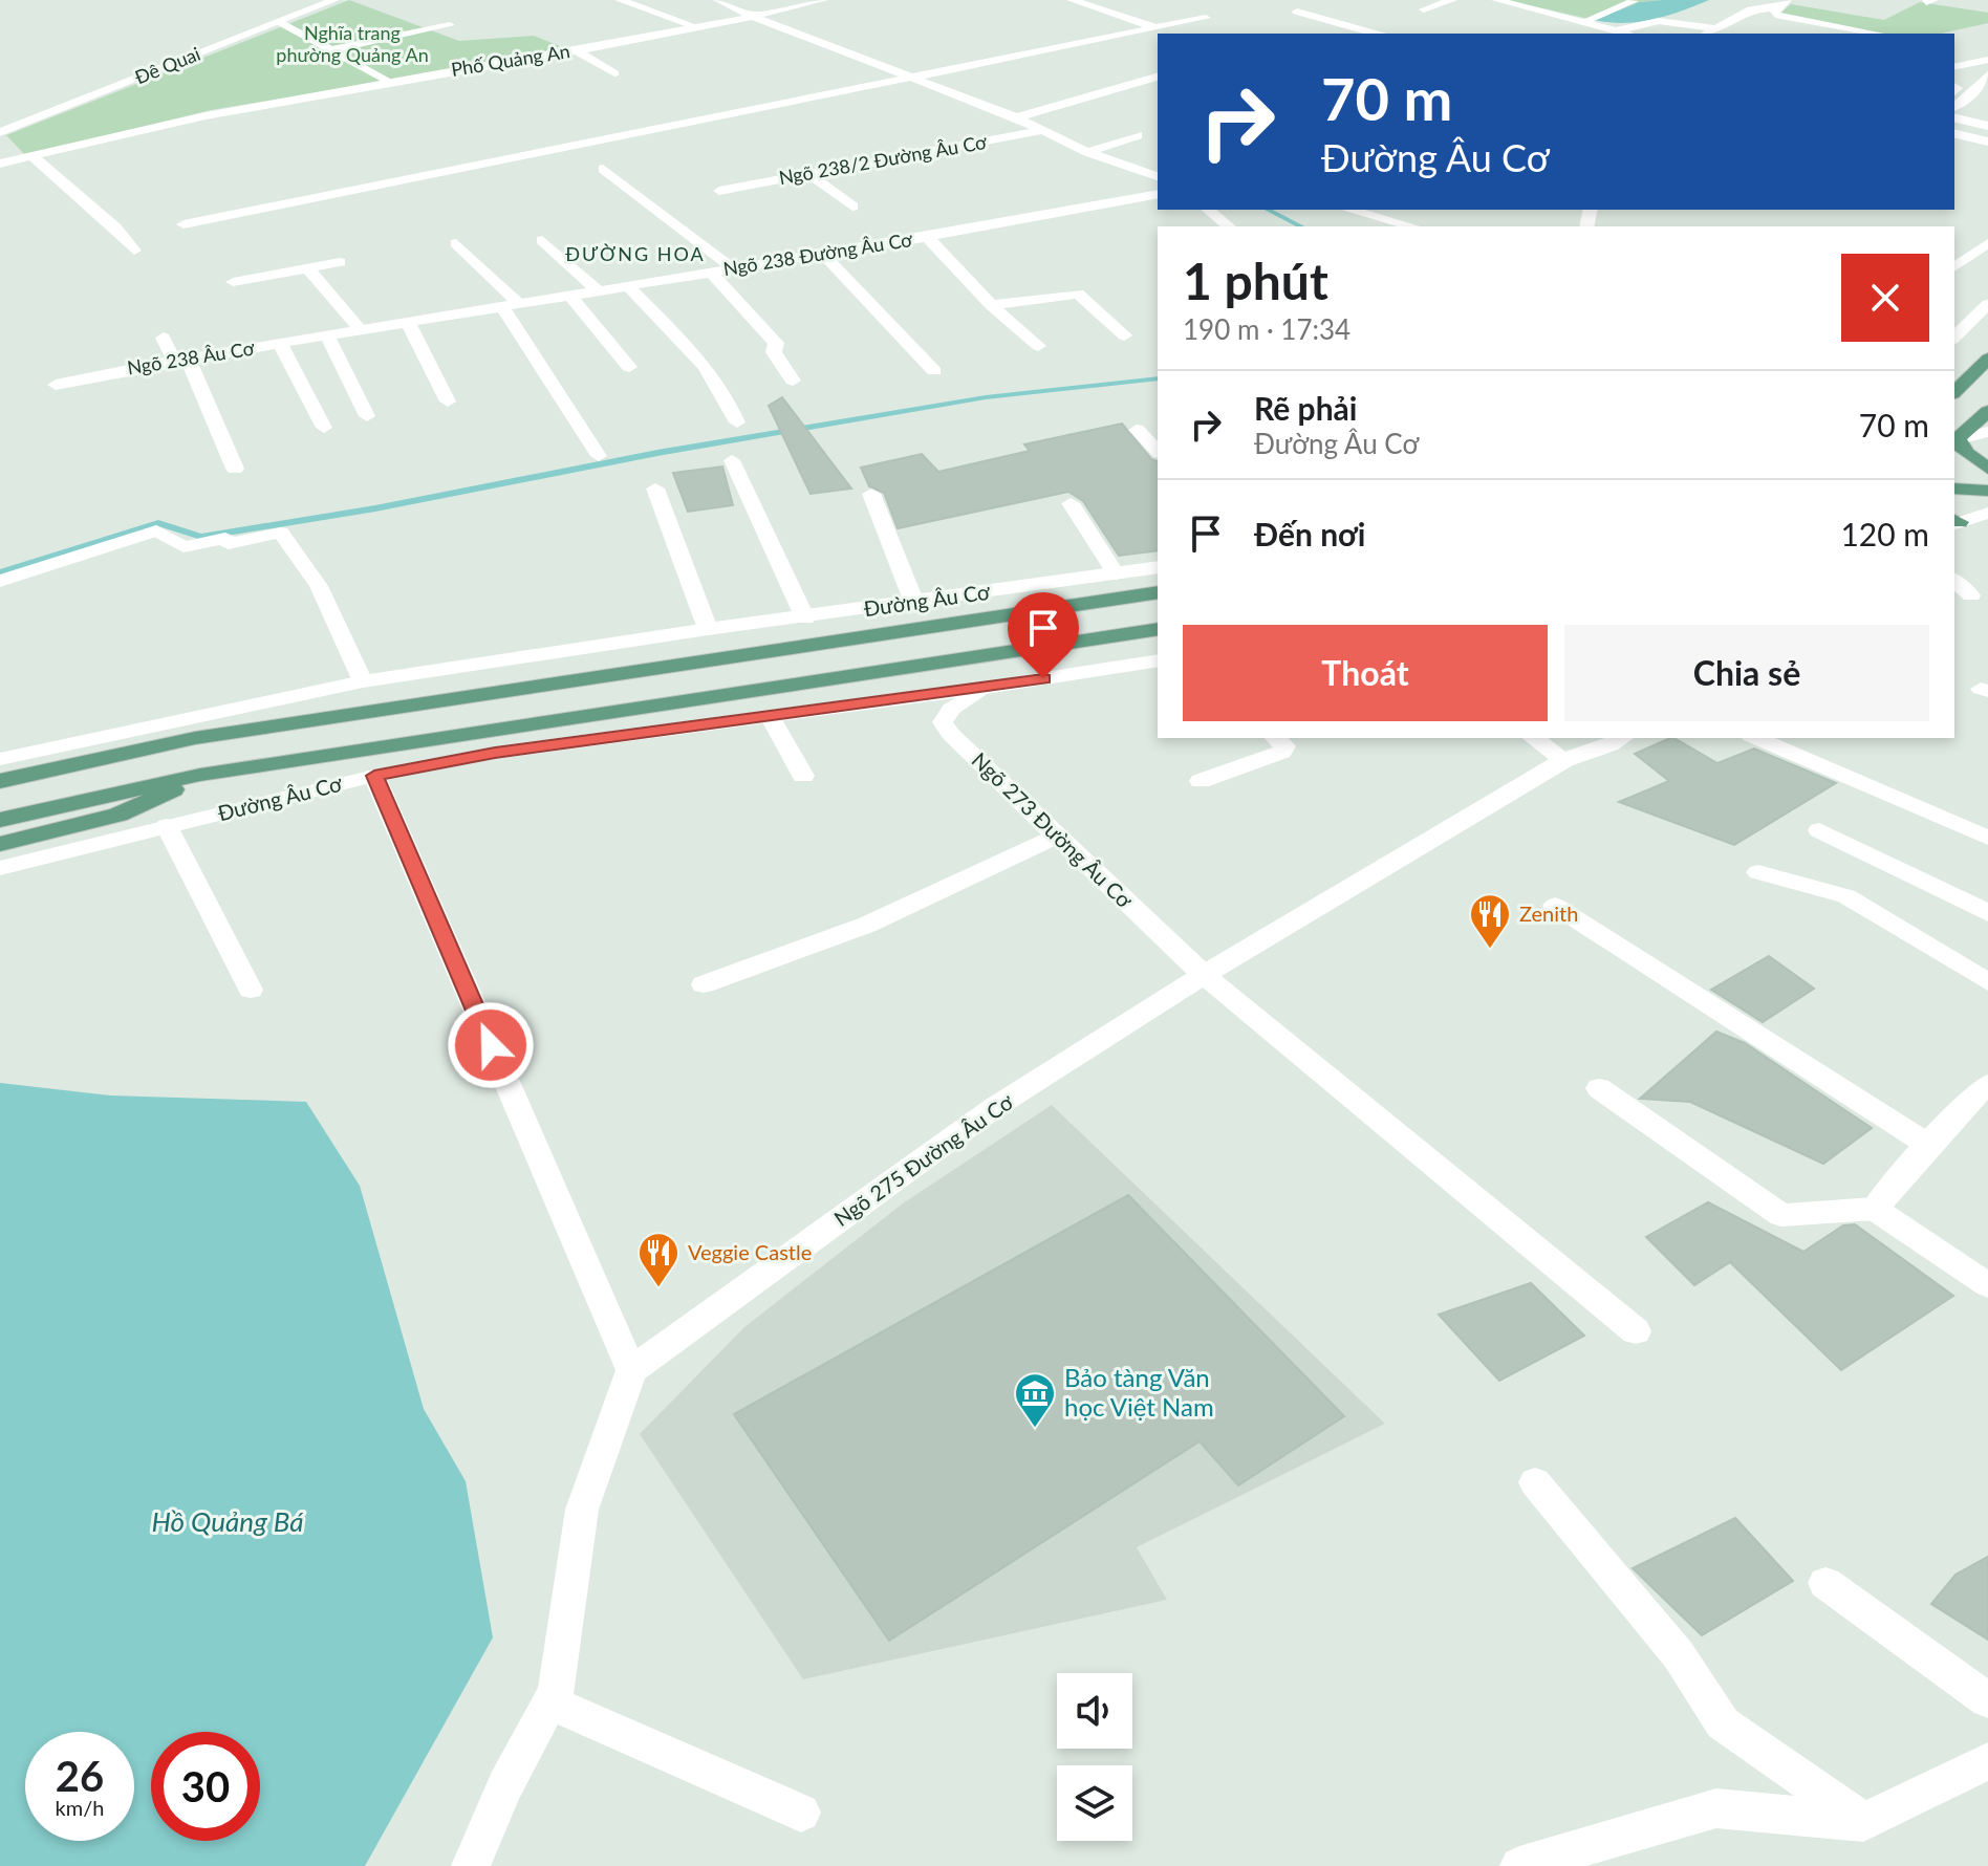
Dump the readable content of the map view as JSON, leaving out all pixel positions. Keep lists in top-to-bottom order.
{
  "streets": {
    "main road": ["Đường Âu Cơ"],
    "street": [
      "Phố Quảng An",
      "Đê Quai",
      "Ngõ 238/2 Đường Âu Cơ",
      "Ngõ 238 Đường Âu Cơ",
      "Ngõ 238 Âu Cơ",
      "Ngõ 273 Đường Âu Cơ",
      "Ngõ 275 Đường Âu Cơ"
    ]
  },
  "crossings": [
    ["Ngõ 238 Đường Âu Cơ", "Ngõ 238 Âu Cơ"],
    ["Đường Âu Cơ", "Ngõ 273 Đường Âu Cơ"],
    ["Ngõ 273 Đường Âu Cơ", "Ngõ 275 Đường Âu Cơ"]
  ],
  "districts": ["ĐƯỜNG HOA"],
  "water": ["Hồ Quảng Bá"],
  "parks": ["Nghĩa trang phường Quảng An"],
  "places": {
    "restaurant": ["Zenith", "Veggie Castle"],
    "museum": ["Bảo tàng Văn học Việt Nam"]
  },
  "page": {
    "turn": ["70 m", "Đường Âu Cơ"],
    "heading": ["1 phút", "190 m · 17:34"],
    "list": [
      {
        "name": "Rẽ phải",
        "note": "Đường Âu Cơ",
        "value": "70 m"
      },
      {
        "name": "Đến nơi",
        "value": "120 m"
      }
    ],
    "buttons": ["Thoát", "Chia sẻ"],
    "speed": "26 km/h",
    "limit": "30"
  }
}
